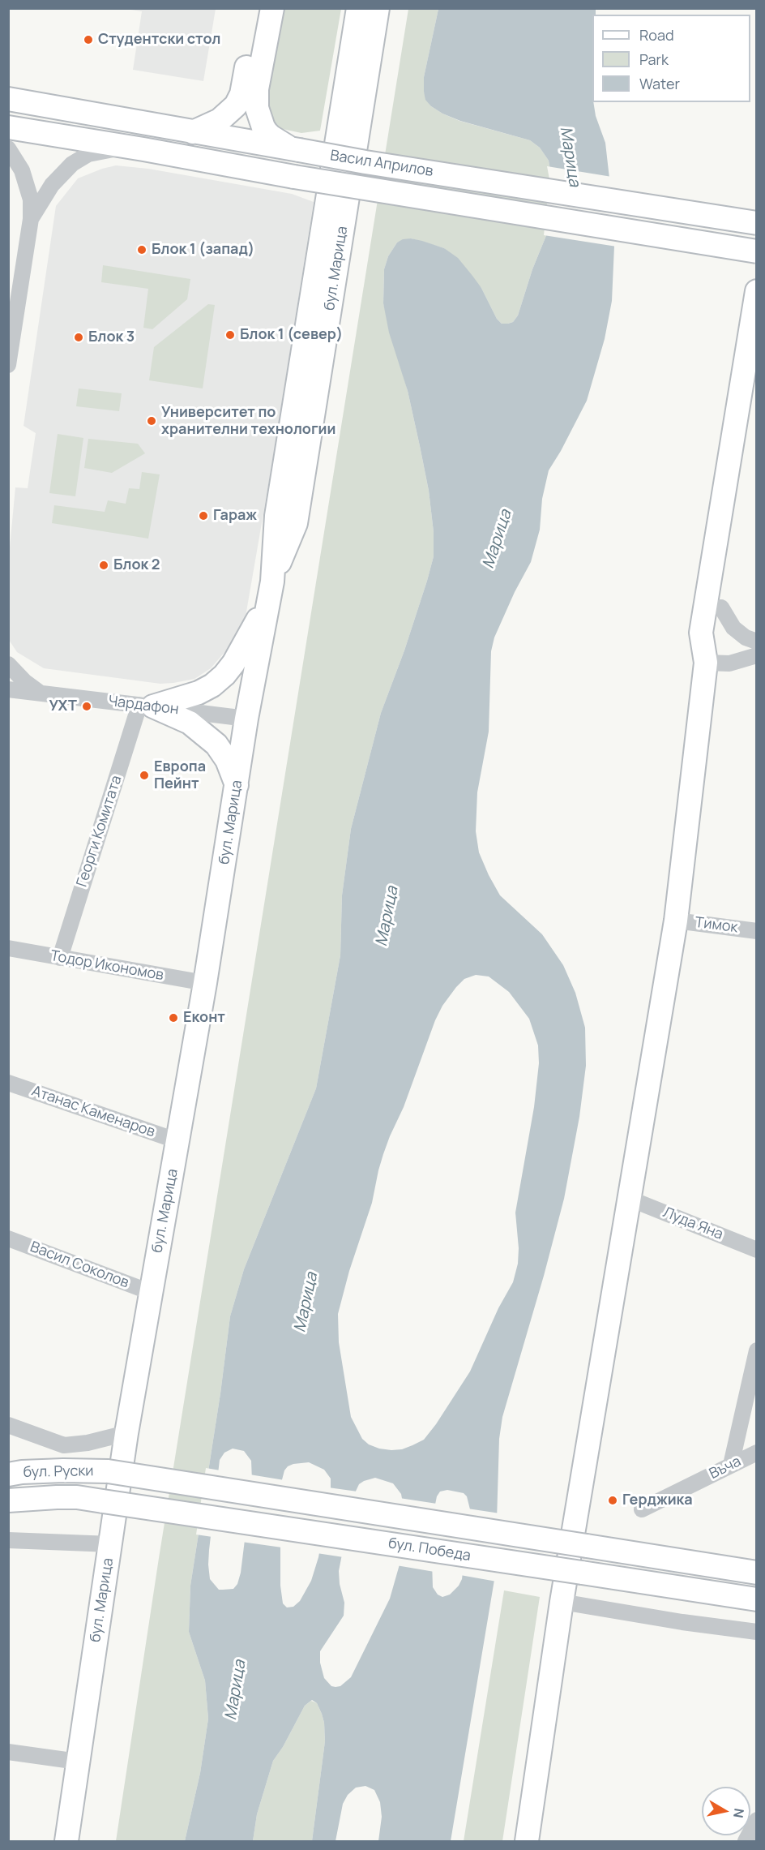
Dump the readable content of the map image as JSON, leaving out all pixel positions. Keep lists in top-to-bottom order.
{
  "streets": {
    "street": [
      "Васил Априлов",
      "бул. Марица",
      "Чардафон",
      "Георги Комитата",
      "Тимок",
      "Тодор Икономов",
      "Атанас Каменаров",
      "Луда Яна",
      "Васил Соколов",
      "Въча",
      "бул. Руски",
      "бул. Победа"
    ]
  },
  "crossings": [
    ["бул. Марица", "Чардафон"],
    ["бул. Марица", "Тодор Икономов"],
    ["бул. Марица", "Атанас Каменаров"],
    ["бул. Марица", "Васил Соколов"],
    ["Чардафон", "Георги Комитата"],
    ["Георги Комитата", "Тодор Икономов"],
    ["бул. Руски", "бул. Победа"]
  ],
  "water": ["Марица"],
  "places": [
    "Студентски стол",
    "Блок 1 (запад)",
    "Блок 1 (север)",
    "Блок 3",
    "Университет по хранителни технологии",
    "Гараж",
    "Блок 2",
    "УХТ",
    "Европа Пейнт",
    "Еконт",
    "Герджика"
  ],
  "legend": ["Road", "Park", "Water"],
  "north": "right"
}
